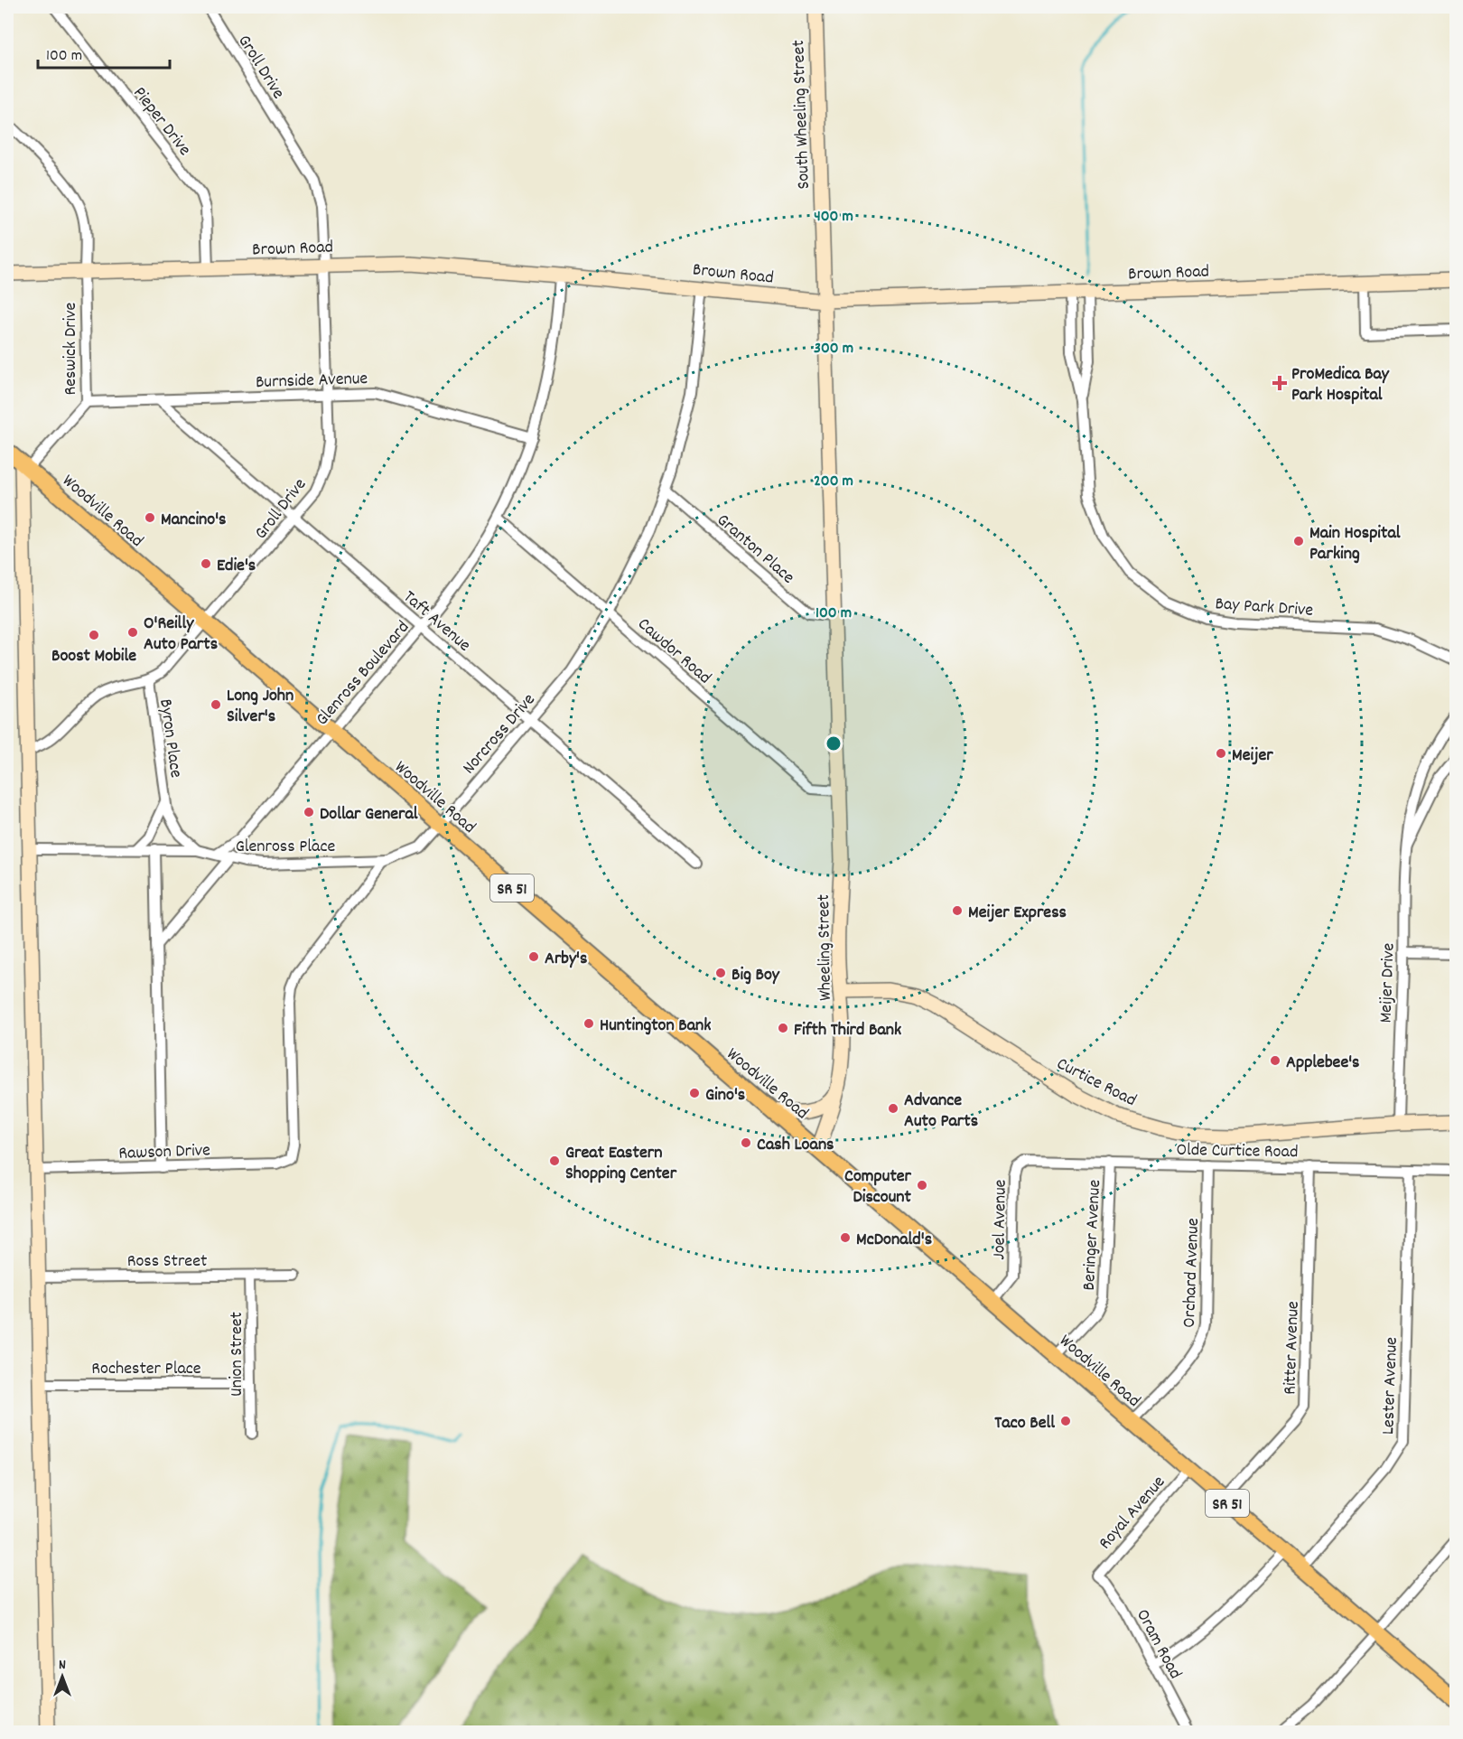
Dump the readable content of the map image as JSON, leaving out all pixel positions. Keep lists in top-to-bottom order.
{
  "streets": {
    "main road": ["Woodville Road", "SR 51"],
    "street": [
      "Groll Drive",
      "South Wheeling Street",
      "Pieper Drive",
      "Brown Road",
      "Reswick Drive",
      "Burnside Avenue",
      "Granton Place",
      "Bay Park Drive",
      "Taft Avenue",
      "Cawdor Road",
      "Glenross Boulevard",
      "Norcross Drive",
      "Byron Place",
      "Glenross Place",
      "Wheeling Street",
      "Meijer Drive",
      "Curtice Road",
      "Olde Curtice Road",
      "Rawson Drive",
      "Joel Avenue",
      "Beringer Avenue",
      "Ross Street",
      "Orchard Avenue",
      "Ritter Avenue",
      "Union Street",
      "Rochester Place",
      "Lester Avenue",
      "Royal Avenue",
      "Oram Road"
    ]
  },
  "crossings": [
    ["Groll Drive", "Brown Road"],
    ["Groll Drive", "Burnside Avenue"],
    ["Groll Drive", "Woodville Road"],
    ["Groll Drive", "Taft Avenue"],
    ["Groll Drive", "Byron Place"],
    ["South Wheeling Street", "Brown Road"],
    ["South Wheeling Street", "Granton Place"],
    ["South Wheeling Street", "Cawdor Road"],
    ["South Wheeling Street", "Wheeling Street"],
    ["Pieper Drive", "Brown Road"],
    ["Brown Road", "Reswick Drive"],
    ["Brown Road", "Bay Park Drive"],
    ["Brown Road", "Glenross Boulevard"],
    ["Brown Road", "Norcross Drive"],
    ["Reswick Drive", "Burnside Avenue"],
    ["Reswick Drive", "Woodville Road"],
    ["Burnside Avenue", "Taft Avenue"],
    ["Burnside Avenue", "Glenross Boulevard"],
    ["Woodville Road", "Glenross Boulevard"],
    ["Woodville Road", "Norcross Drive"],
    ["Woodville Road", "Wheeling Street"],
    ["Woodville Road", "Joel Avenue"],
    ["Woodville Road", "Beringer Avenue"],
    ["Woodville Road", "Orchard Avenue"],
    ["Woodville Road", "Ritter Avenue"],
    ["Woodville Road", "Lester Avenue"],
    ["Woodville Road", "Royal Avenue"],
    ["Granton Place", "Norcross Drive"],
    ["Taft Avenue", "Glenross Boulevard"],
    ["Taft Avenue", "Norcross Drive"],
    ["Cawdor Road", "Glenross Boulevard"],
    ["Cawdor Road", "Norcross Drive"],
    ["Norcross Drive", "Glenross Place"],
    ["Norcross Drive", "Rawson Drive"],
    ["Wheeling Street", "Curtice Road"],
    ["Meijer Drive", "Curtice Road"],
    ["Olde Curtice Road", "Joel Avenue"],
    ["Olde Curtice Road", "Beringer Avenue"],
    ["Olde Curtice Road", "Orchard Avenue"],
    ["Olde Curtice Road", "Ritter Avenue"],
    ["Olde Curtice Road", "Lester Avenue"],
    ["Ross Street", "Union Street"],
    ["Union Street", "Rochester Place"],
    ["Royal Avenue", "Oram Road"]
  ],
  "places": {
    "health": ["ProMedica Bay Park Hospital"],
    "other": [
      "Mancino's",
      "Main Hospital Parking",
      "Edie's",
      "O'Reilly Auto Parts",
      "Boost Mobile",
      "Long John Silver's",
      "Meijer",
      "Dollar General",
      "Meijer Express",
      "Arby's",
      "Big Boy",
      "Huntington Bank",
      "Fifth Third Bank",
      "Applebee's",
      "Gino's",
      "Advance Auto Parts",
      "Cash Loans",
      "Great Eastern Shopping Center",
      "Computer Discount",
      "McDonald's",
      "Taco Bell"
    ]
  },
  "scale_bar": "100 m",
  "north": "top",
  "rings": [
    "400 m",
    "300 m",
    "200 m",
    "100 m"
  ]
}
